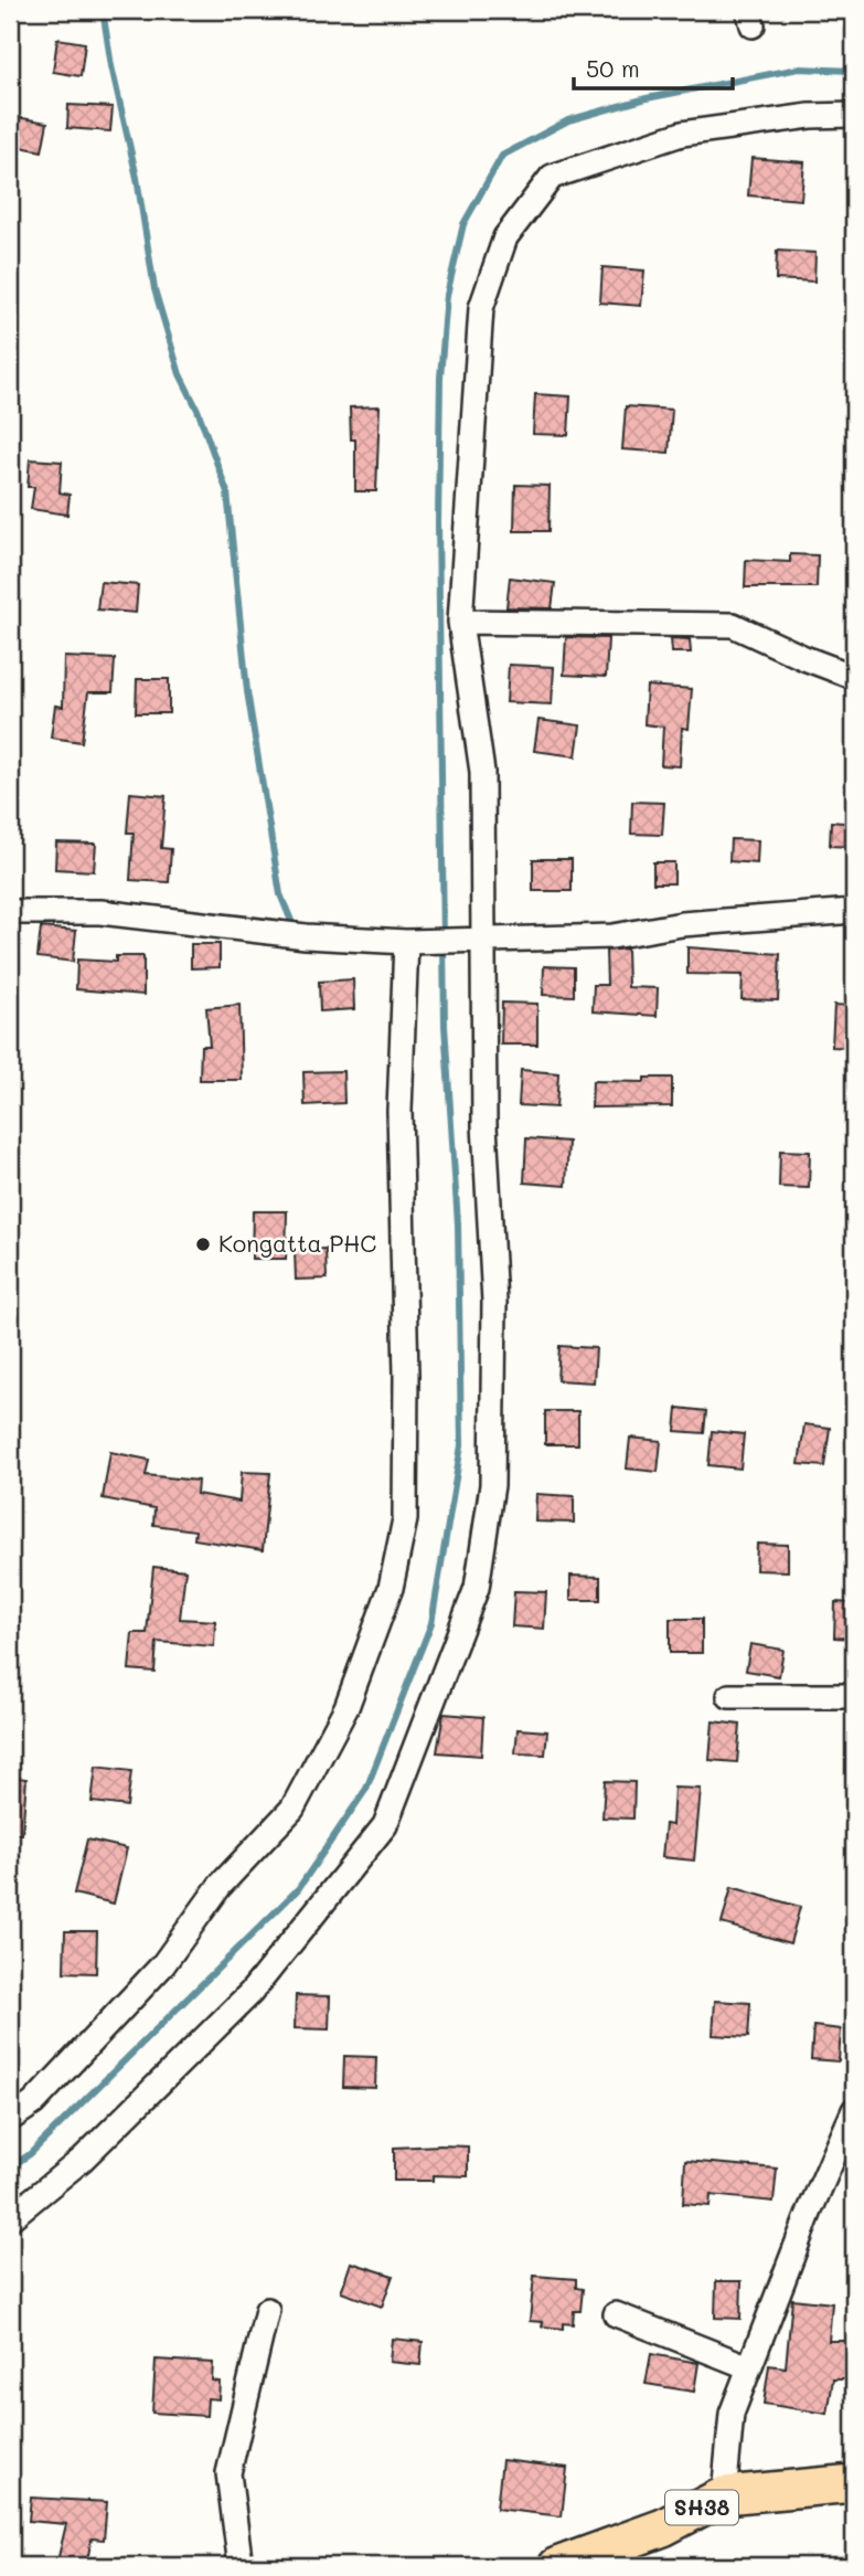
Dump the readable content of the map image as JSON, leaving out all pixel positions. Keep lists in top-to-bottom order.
{
  "streets": {
    "main road": ["SH38"]
  },
  "places": ["Kongatta PHC"],
  "scale_bar": "50 m"
}
